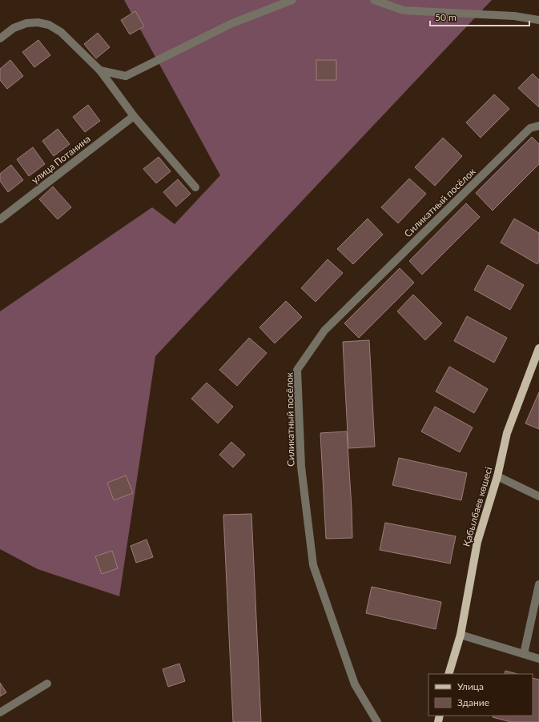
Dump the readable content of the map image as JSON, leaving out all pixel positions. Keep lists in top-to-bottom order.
{
  "streets": {
    "main road": ["Қабылбаев көшесі"],
    "street": ["улица Потанина", "Силикатный посёлок"]
  },
  "legend": ["Улица", "Здание"],
  "scale_bar": "50 m"
}
